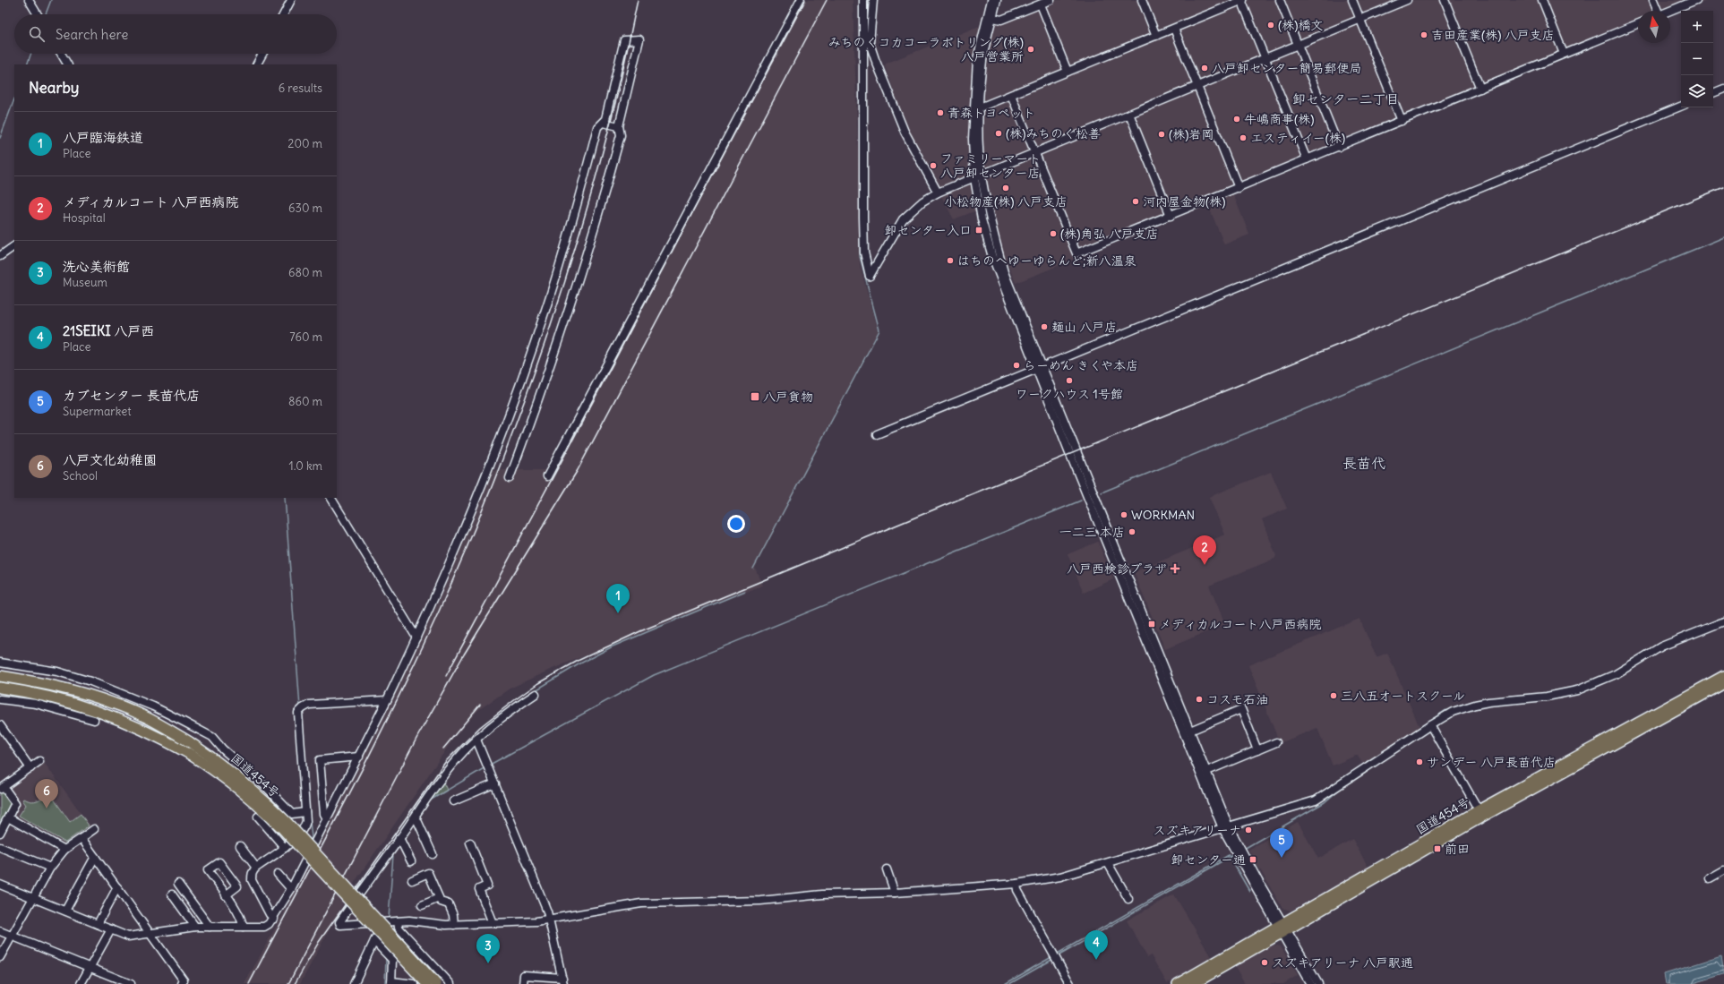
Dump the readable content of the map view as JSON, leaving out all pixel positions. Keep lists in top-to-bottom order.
{
  "streets": {
    "highway": ["国道454号"]
  },
  "districts": ["卸センター二丁目", "長苗代"],
  "places": {
    "other": [
      "(株)橋文",
      "吉田産業(株) 八戸支店",
      "みちのくコカコーラボトリング(株) 八戸営業所",
      "八戸卸センター簡易郵便局",
      "青森トヨペット",
      "牛嶋商事(株)",
      "(株)みちのく松善",
      "(株)岩岡",
      "エスティイー(株)",
      "ファミリーマート 八戸卸センター店",
      "小松物産(株) 八戸支店",
      "河内屋金物(株)",
      "(株)角弘 八戸支店",
      "はちのへゆーゆらんど;新八温泉",
      "麺山 八戸店",
      "らーめん きくや本店",
      "ワークハウス 1号館",
      "WORKMAN",
      "一二三 本店",
      "三八五オートスクール",
      "コスモ石油",
      "サンデー 八戸長苗代店",
      "スズキアリーナ",
      "スズキアリーナ 八戸駅通"
    ],
    "transit": [
      "卸センター入口",
      "八戸貨物",
      "メディカルコート八戸西病院",
      "前田",
      "卸センター通"
    ],
    "health": ["八戸西検診プラザ"]
  },
  "north": "top",
  "page": {
    "map_buttons": ["+", "−"],
    "search": "Search here",
    "heading": ["Nearby", "6 results"],
    "list": [
      {
        "mark": "1",
        "name": "八戸臨海鉄道",
        "note": "Place",
        "value": "200 m"
      },
      {
        "mark": "2",
        "name": "メディカルコート 八戸西病院",
        "note": "Hospital",
        "value": "630 m"
      },
      {
        "mark": "3",
        "name": "洗心美術館",
        "note": "Museum",
        "value": "680 m"
      },
      {
        "mark": "4",
        "name": "21SEIKI 八戸西",
        "note": "Place",
        "value": "760 m"
      },
      {
        "mark": "5",
        "name": "カブセンター 長苗代店",
        "note": "Supermarket",
        "value": "860 m"
      },
      {
        "mark": "6",
        "name": "八戸文化幼稚園",
        "note": "School",
        "value": "1.0 km"
      }
    ],
    "pins": [
      "2",
      "1",
      "6",
      "5",
      "4",
      "3"
    ]
  }
}
